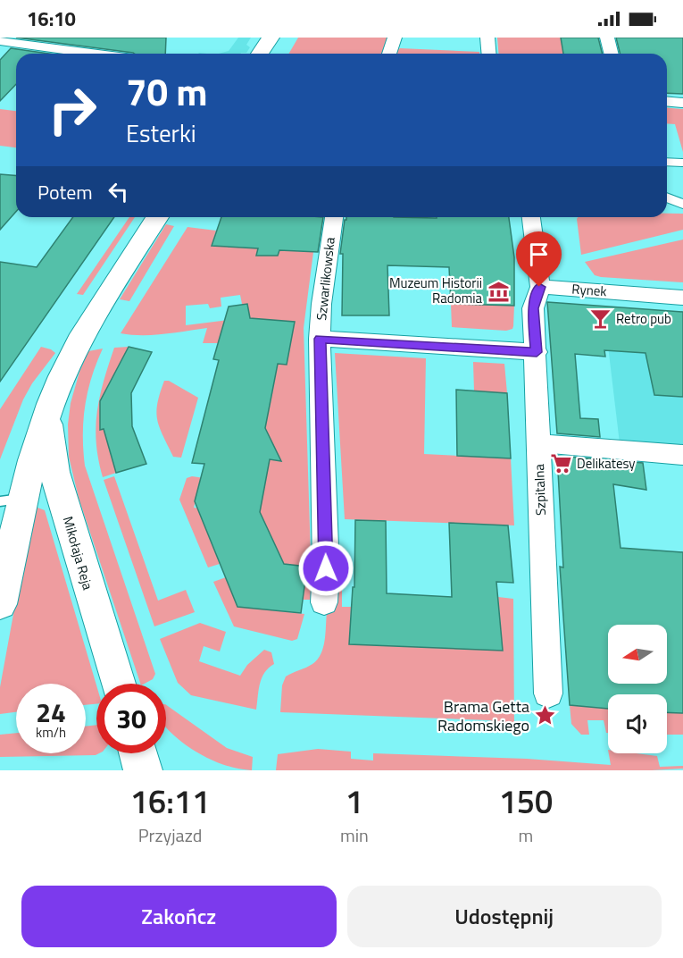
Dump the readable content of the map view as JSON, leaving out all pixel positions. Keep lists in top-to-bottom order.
{
  "streets": {
    "street": [
      "Szwarlikowska",
      "Rynek",
      "Szpitalna",
      "Mikołaja Reja"
    ]
  },
  "crossings": [
    ["Rynek", "Szpitalna"]
  ],
  "places": {
    "museum": ["Muzeum Historii Radomia"],
    "bar": ["Retro pub"],
    "supermarket": ["Delikatesy"],
    "place": ["Brama Getta Radomskiego"]
  },
  "north": "left",
  "page": {
    "status": "16:10",
    "turn": ["70 m", "Esterki"],
    "then": "Potem",
    "speed": "24 km/h",
    "limit": "30",
    "eta": [
      "16:11",
      "Przyjazd",
      "1",
      "min",
      "150",
      "m"
    ],
    "buttons": ["Zakończ", "Udostępnij"]
  }
}
